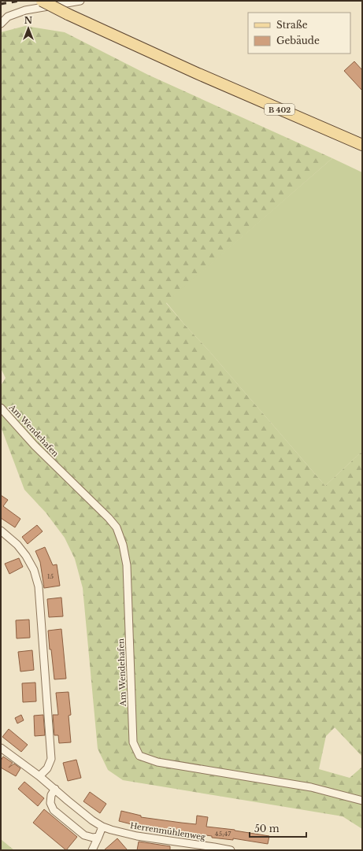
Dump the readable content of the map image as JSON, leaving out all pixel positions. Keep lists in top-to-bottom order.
{
  "streets": {
    "main road": ["B 402"],
    "street": ["Am Wendehafen", "Herrenmühlenweg"]
  },
  "house_numbers": ["15", "45;47"],
  "legend": ["Straße", "Gebäude"],
  "scale_bar": "50 m",
  "north": "top"
}
